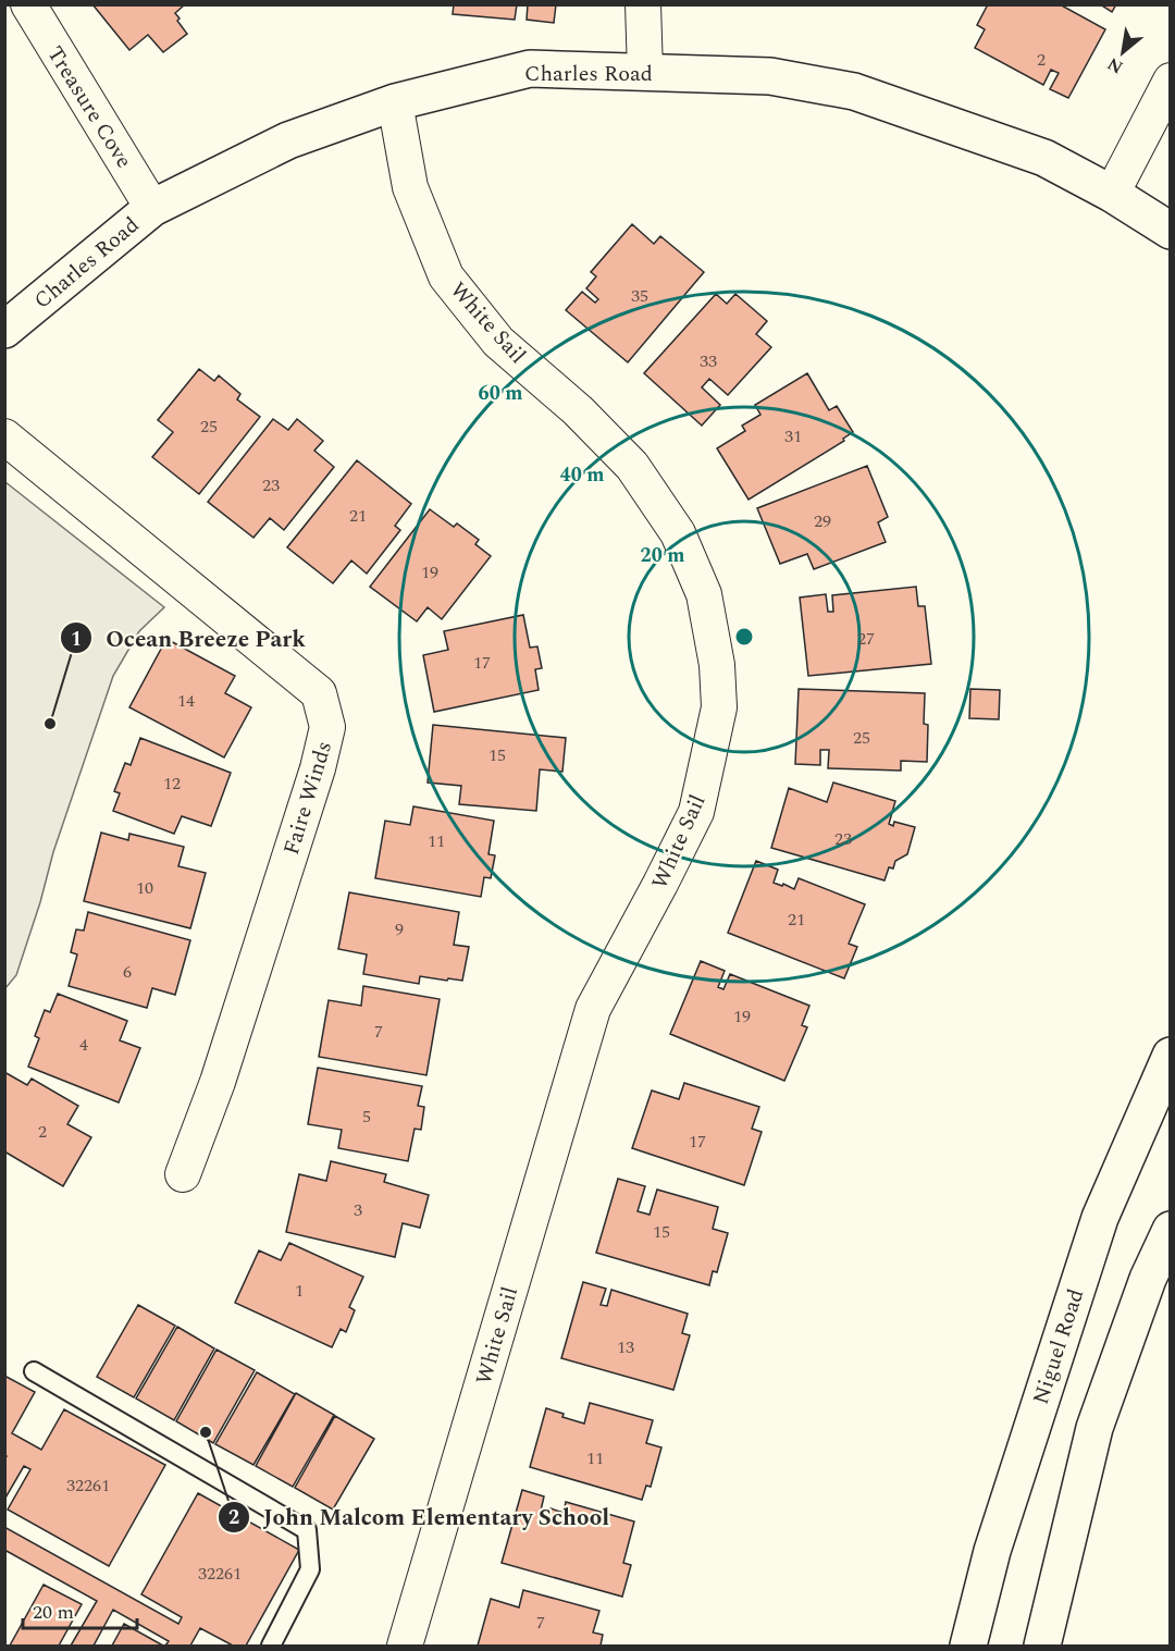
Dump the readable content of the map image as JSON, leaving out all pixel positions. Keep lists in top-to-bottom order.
{
  "streets": {
    "street": [
      "Charles Road",
      "Treasure Cove",
      "White Sail",
      "Faire Winds",
      "Niguel Road"
    ]
  },
  "crossings": [
    ["Charles Road", "Treasure Cove"],
    ["Charles Road", "White Sail"]
  ],
  "places": ["Ocean Breeze Park", "John Malcom Elementary School"],
  "house_numbers": [
    "2",
    "35",
    "33",
    "25",
    "31",
    "23",
    "21",
    "29",
    "19",
    "27",
    "17",
    "14",
    "25",
    "15",
    "12",
    "23",
    "11",
    "10",
    "21",
    "9",
    "6",
    "19",
    "7",
    "4",
    "5",
    "2",
    "17",
    "3",
    "15",
    "1",
    "13",
    "11",
    "32261",
    "32261",
    "7"
  ],
  "scale_bar": "20 m",
  "north": "bottom left",
  "rings": ["60 m", "40 m", "20 m"]
}
